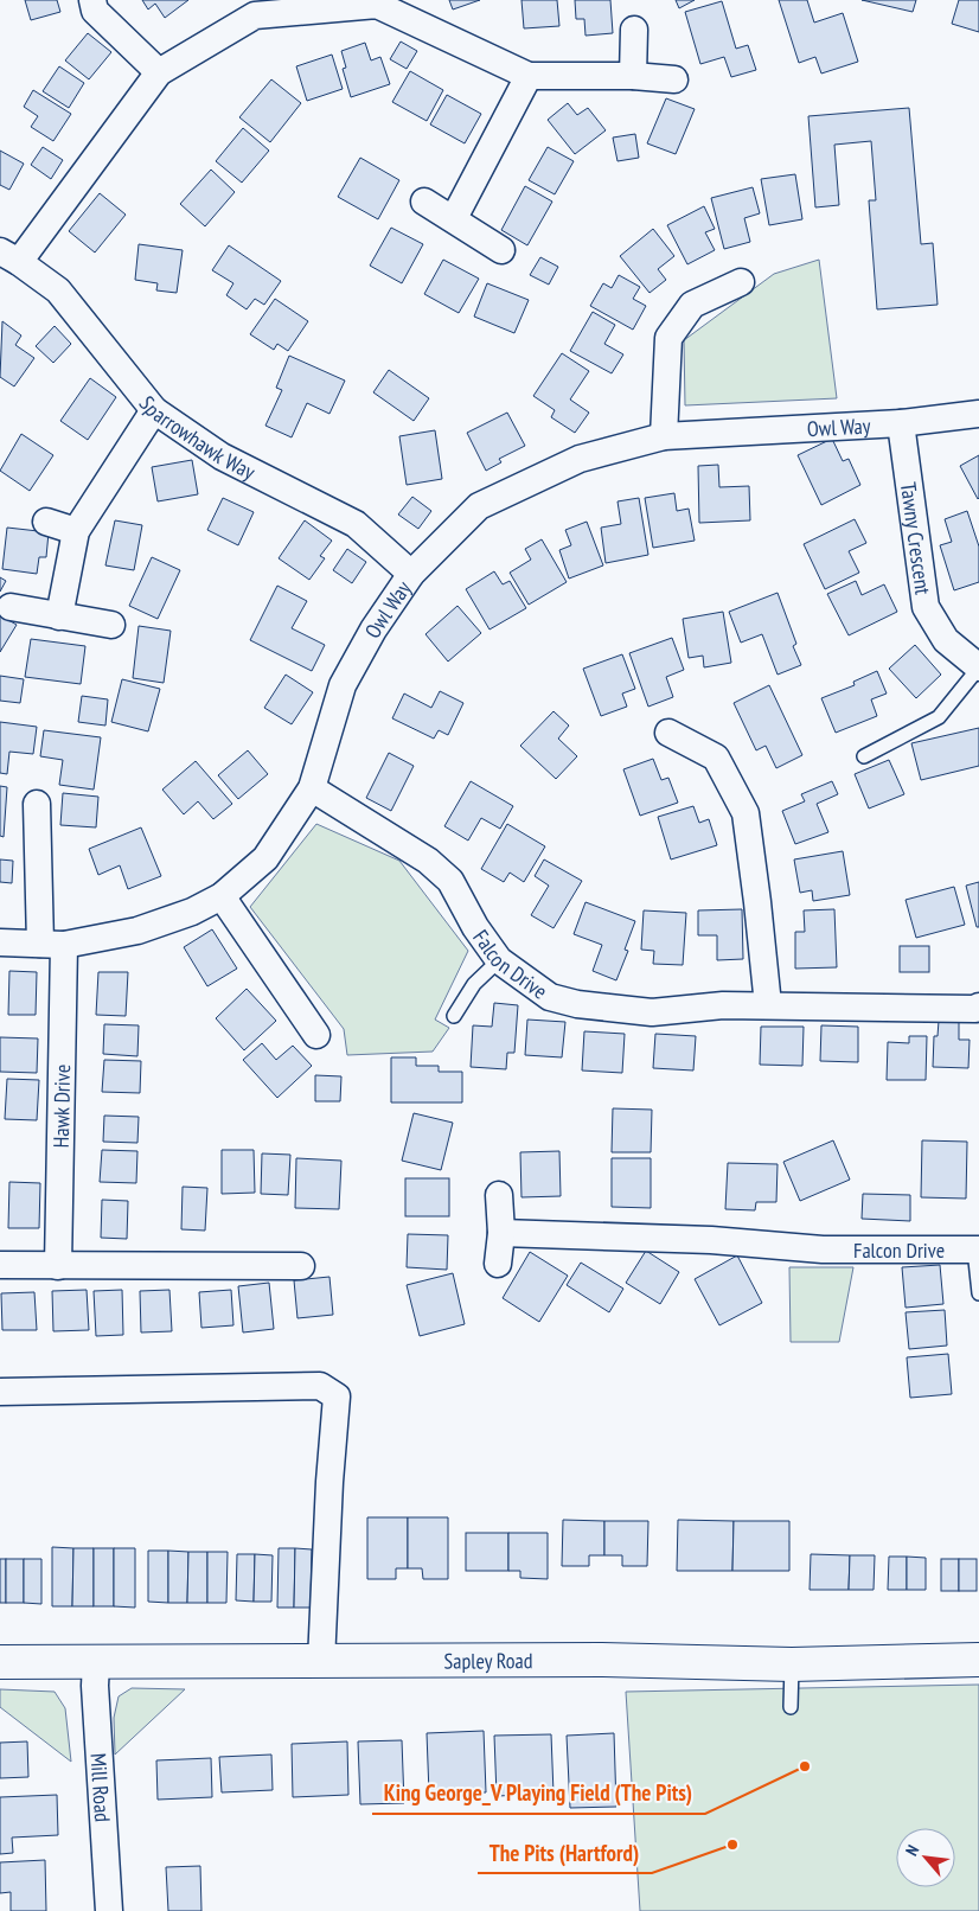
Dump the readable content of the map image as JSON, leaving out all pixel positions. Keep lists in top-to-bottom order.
{
  "streets": {
    "street": [
      "Owl Way",
      "Sparrowhawk Way",
      "Tawny Crescent",
      "Falcon Drive",
      "Hawk Drive",
      "Sapley Road",
      "Mill Road"
    ]
  },
  "crossings": [
    ["Owl Way", "Sparrowhawk Way"],
    ["Owl Way", "Tawny Crescent"],
    ["Owl Way", "Falcon Drive"],
    ["Owl Way", "Hawk Drive"],
    ["Sapley Road", "Mill Road"]
  ],
  "places": ["King George_V Playing Field (The Pits)", "The Pits (Hartford)"],
  "north": "top left"
}
